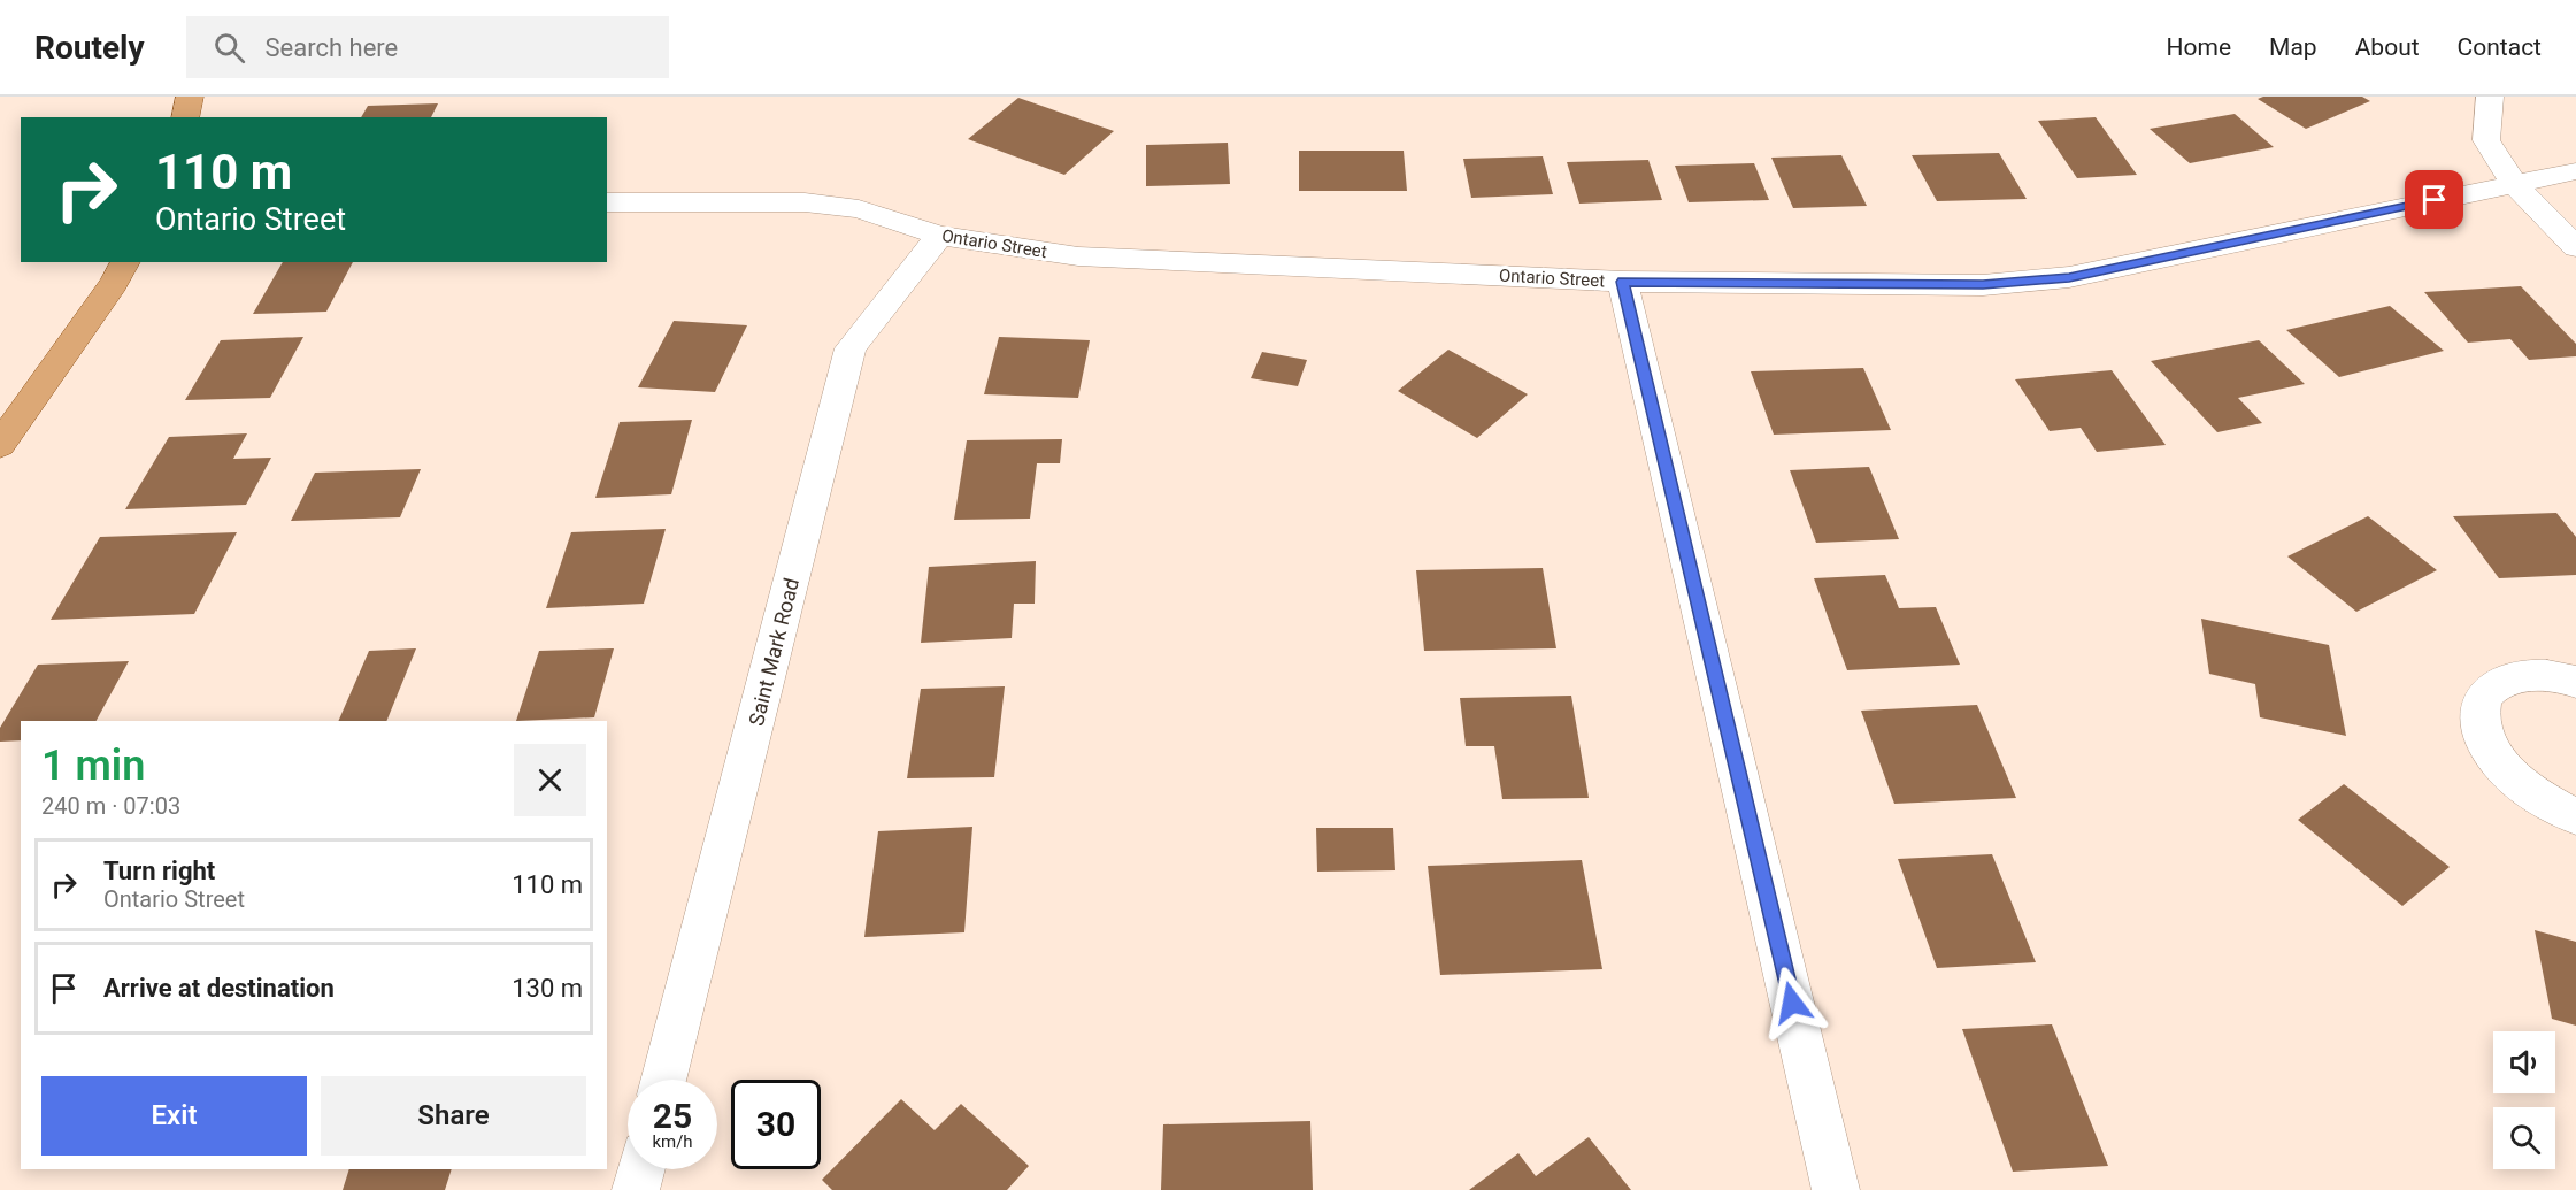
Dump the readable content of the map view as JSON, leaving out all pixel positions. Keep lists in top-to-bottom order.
{
  "streets": {
    "street": ["Ontario Street", "Saint Mark Road"]
  },
  "crossings": [
    ["Ontario Street", "Saint Mark Road"]
  ],
  "page": {
    "header": "Routely",
    "search": "Search here",
    "nav": [
      "Home",
      "Map",
      "About",
      "Contact"
    ],
    "turn": ["110 m", "Ontario Street"],
    "heading": ["1 min", "240 m · 07:03"],
    "list": [
      {
        "name": "Turn right",
        "note": "Ontario Street",
        "value": "110 m"
      },
      {
        "name": "Arrive at destination",
        "value": "130 m"
      }
    ],
    "buttons": ["Exit", "Share"],
    "speed": "25 km/h",
    "limit": "30"
  }
}
